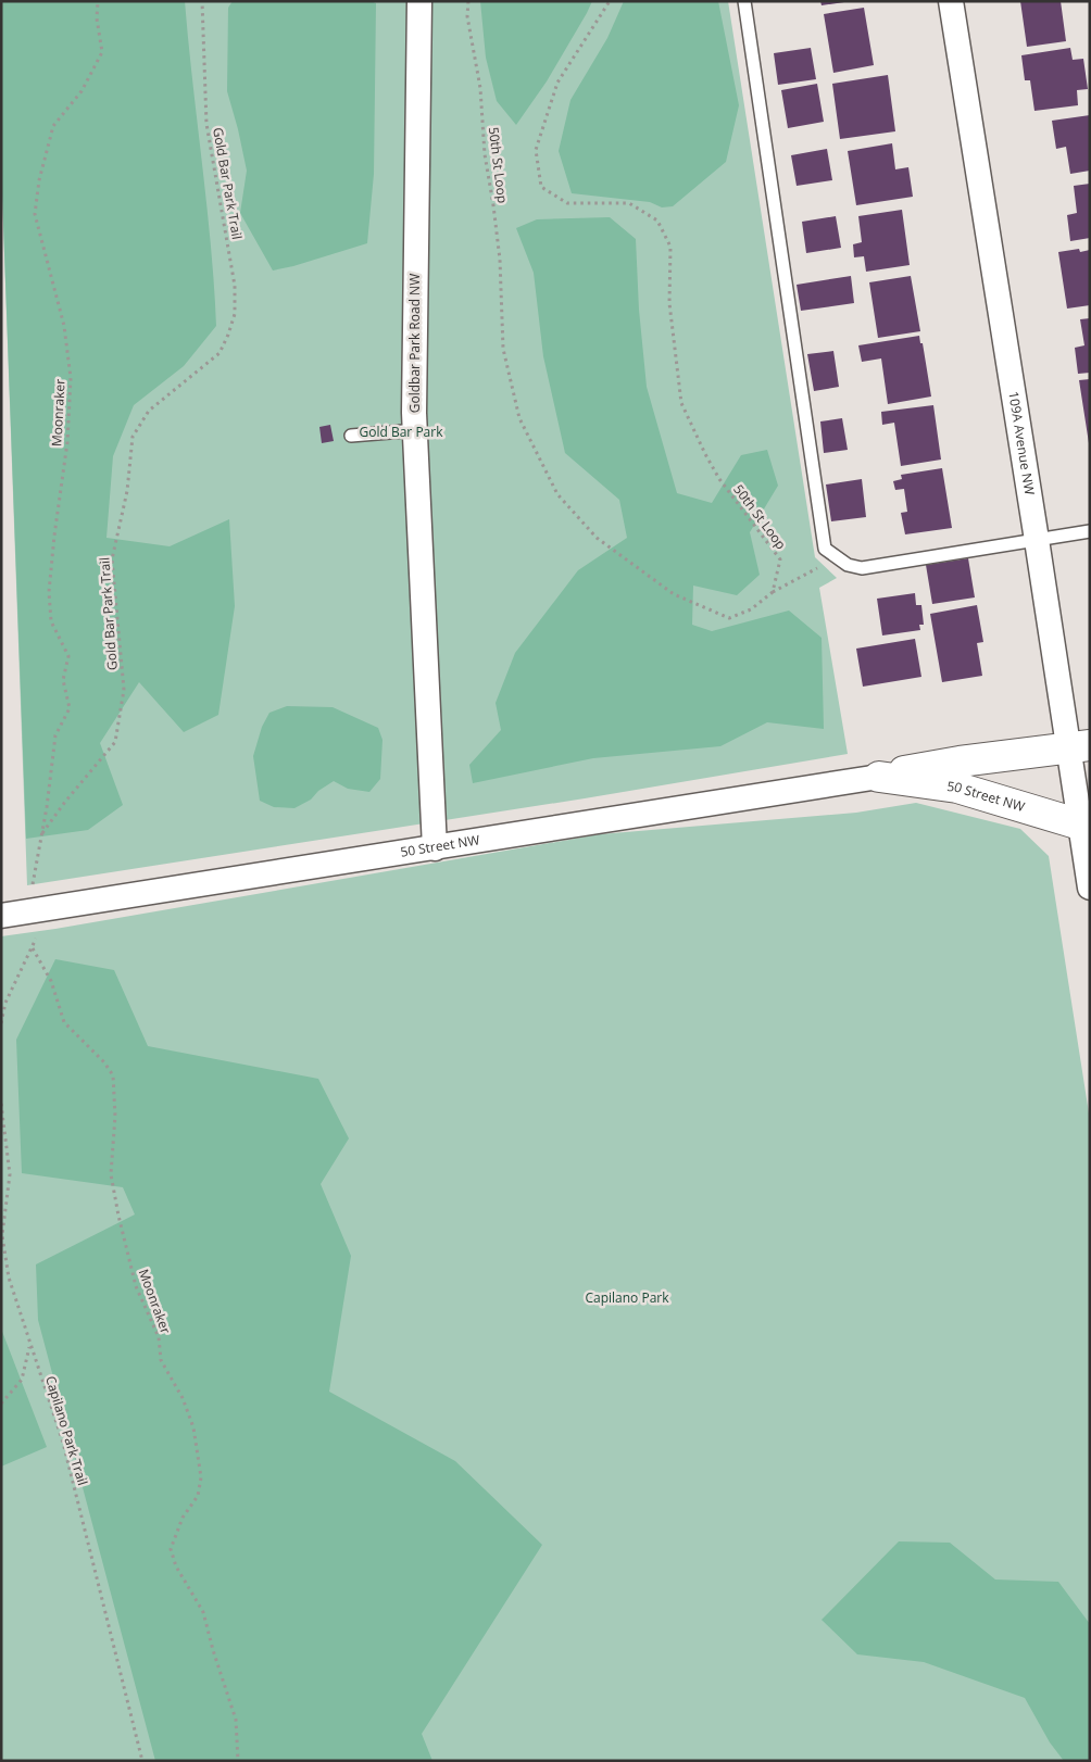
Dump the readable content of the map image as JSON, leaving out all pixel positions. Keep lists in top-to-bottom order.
{
  "streets": {
    "street": ["Goldbar Park Road NW", "109A Avenue NW", "50 Street NW"],
    "path": [
      "50th St Loop",
      "Gold Bar Park Trail",
      "Moonraker",
      "Capilano Park Trail"
    ]
  },
  "crossings": [
    ["Gold Bar Park Trail", "Moonraker"],
    ["Goldbar Park Road NW", "50 Street NW"],
    ["109A Avenue NW", "50 Street NW"]
  ],
  "parks": ["Gold Bar Park", "Capilano Park"]
}
